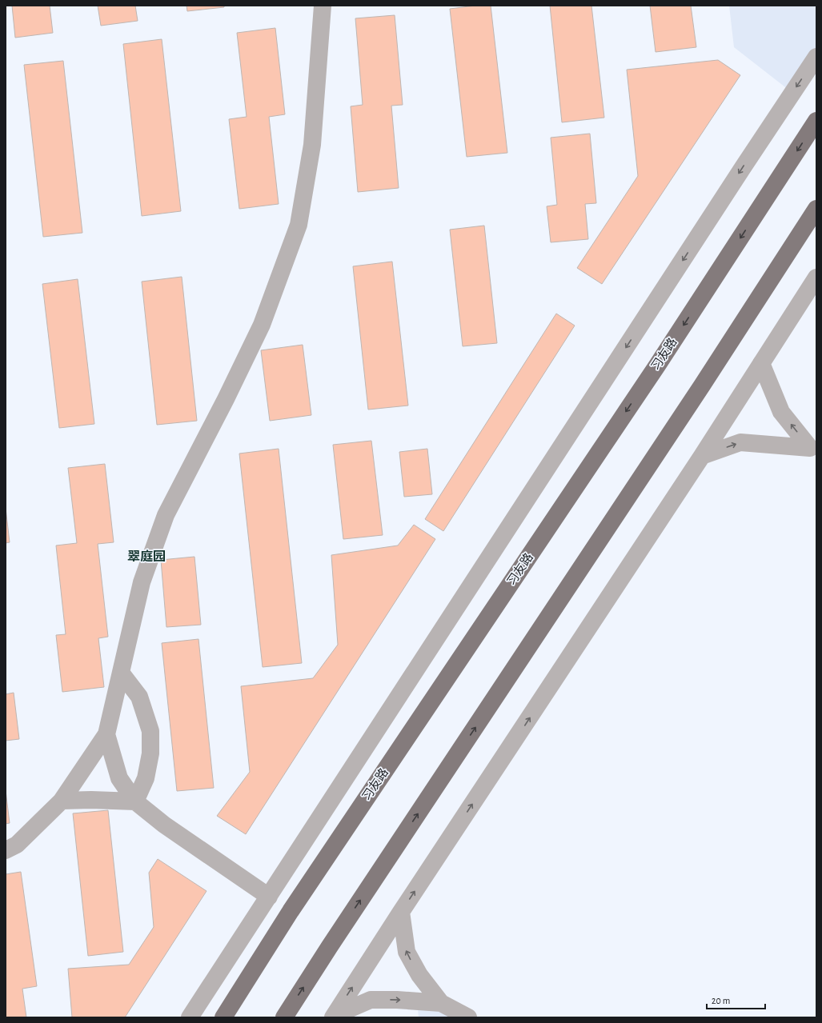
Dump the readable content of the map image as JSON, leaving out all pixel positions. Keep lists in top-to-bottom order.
{
  "streets": {
    "main road": ["习友路"]
  },
  "districts": ["翠庭园"],
  "scale_bar": "20 m"
}
